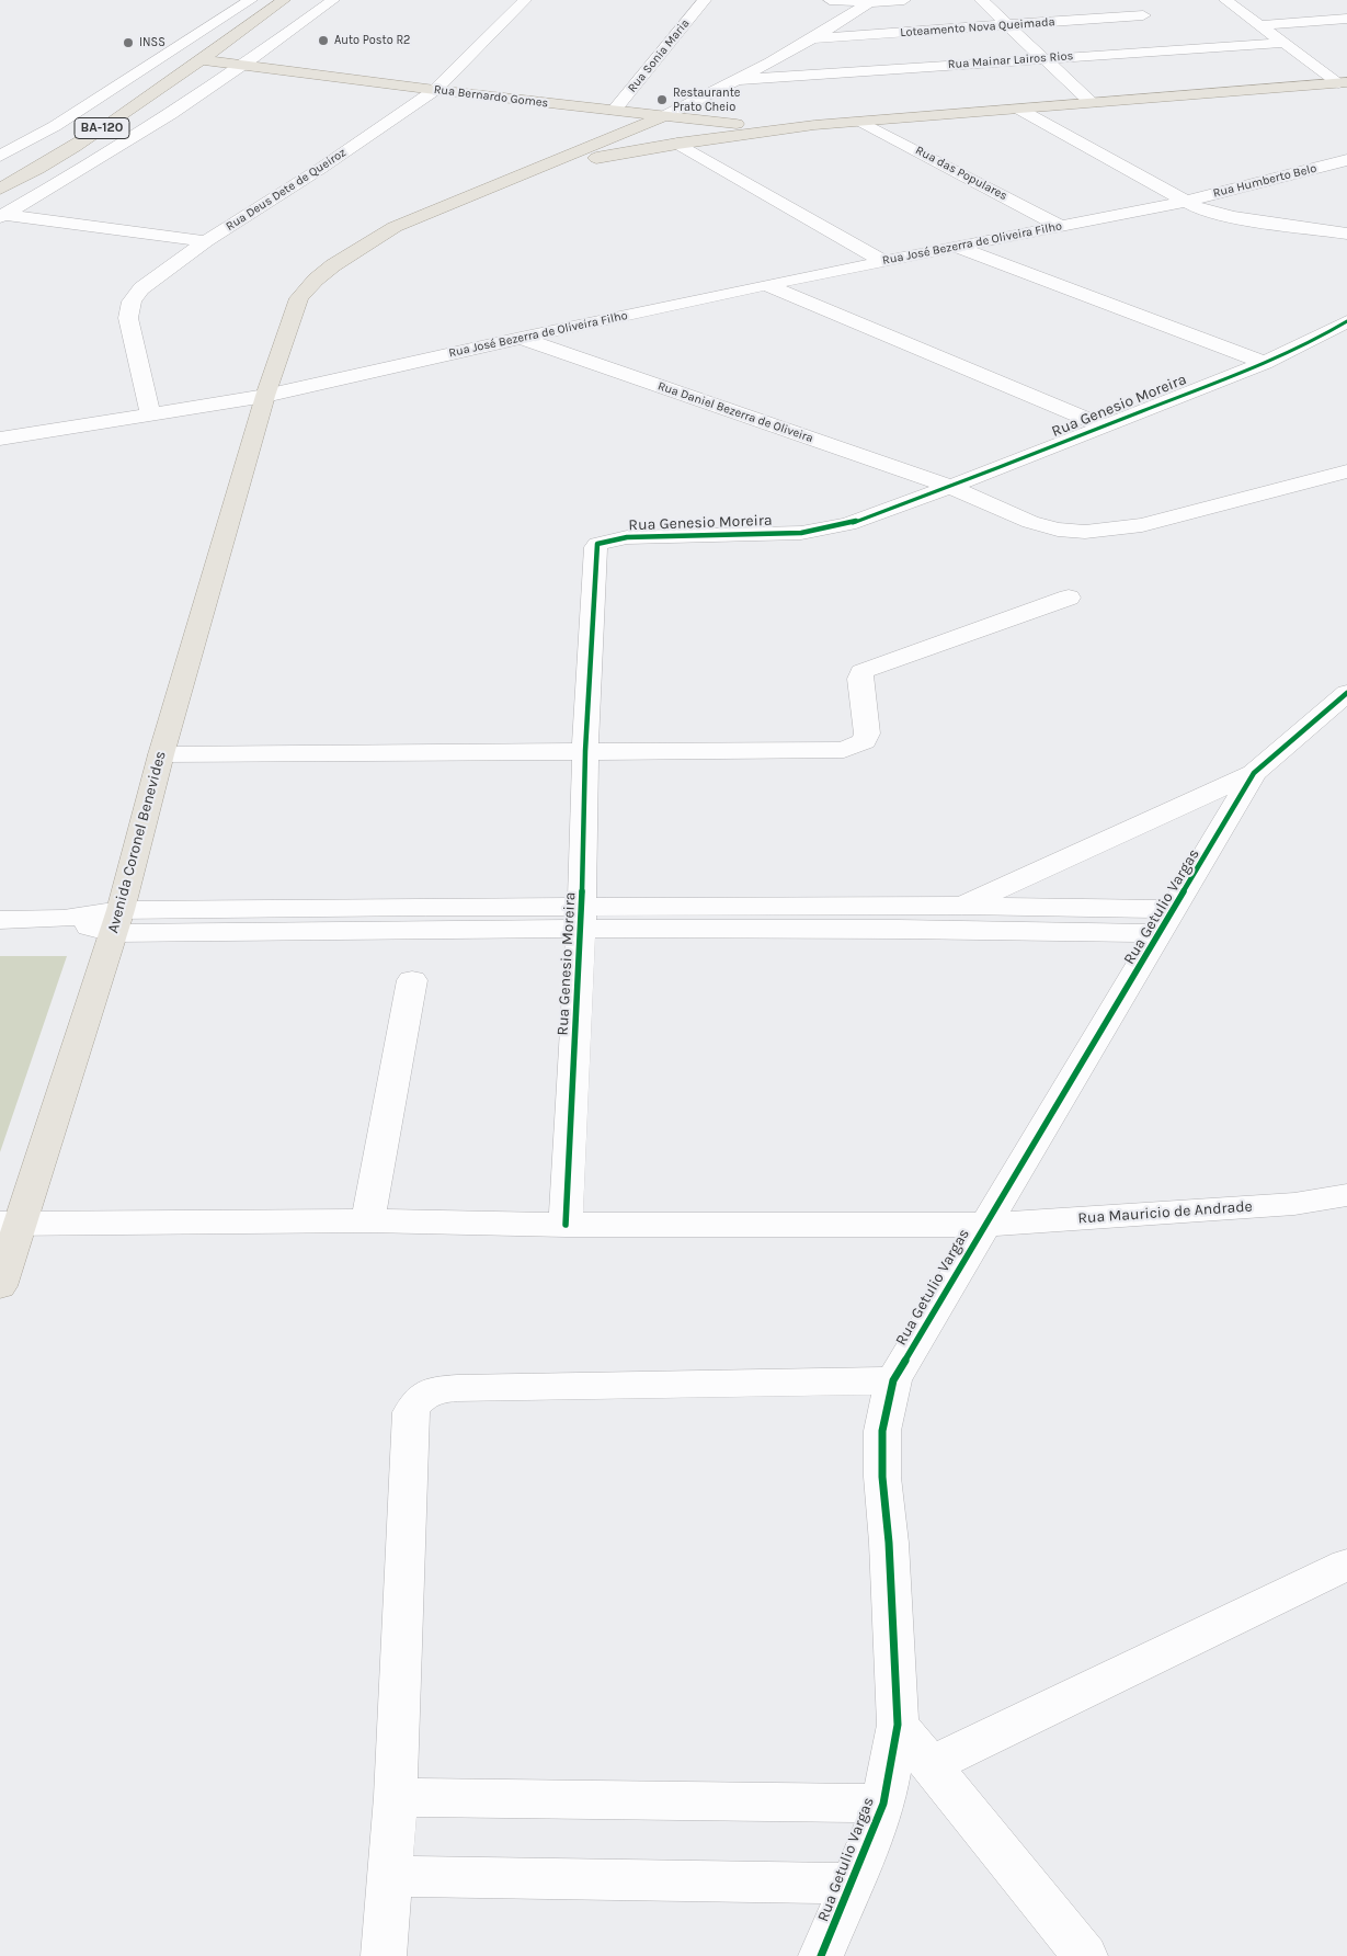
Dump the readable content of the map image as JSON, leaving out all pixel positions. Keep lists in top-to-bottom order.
{
  "streets": {
    "main road": ["Rua Bernardo Gomes", "BA-120", "Avenida Coronel Benevides"],
    "street": [
      "Loteamento Nova Queimada",
      "Rua Sonia Maria",
      "Rua Mainar Lairos Rios",
      "Rua das Populares",
      "Rua Humberto Belo",
      "Rua Deus Dete de Queiroz",
      "Rua José Bezerra de Oliveira Filho",
      "Rua Genesio Moreira",
      "Rua Daniel Bezerra de Oliveira",
      "Rua Getulio Vargas",
      "Rua Mauricio de Andrade"
    ]
  },
  "crossings": [
    ["Loteamento Nova Queimada", "Rua Mainar Lairos Rios"],
    ["Loteamento Nova Queimada", "Rua Bernardo Gomes"],
    ["Rua Sonia Maria", "Rua Bernardo Gomes"],
    ["Rua Bernardo Gomes", "BA-120"],
    ["Rua Bernardo Gomes", "Rua Deus Dete de Queiroz"],
    ["Rua das Populares", "Rua José Bezerra de Oliveira Filho"],
    ["Rua Humberto Belo", "Rua José Bezerra de Oliveira Filho"],
    ["Rua Deus Dete de Queiroz", "Rua José Bezerra de Oliveira Filho"],
    ["Rua José Bezerra de Oliveira Filho", "Rua Genesio Moreira"],
    ["Rua José Bezerra de Oliveira Filho", "Rua Daniel Bezerra de Oliveira"],
    ["Rua José Bezerra de Oliveira Filho", "Avenida Coronel Benevides"],
    ["Rua Genesio Moreira", "Rua Daniel Bezerra de Oliveira"],
    ["Rua Genesio Moreira", "Rua Mauricio de Andrade"],
    ["Avenida Coronel Benevides", "Rua Mauricio de Andrade"],
    ["Rua Getulio Vargas", "Rua Mauricio de Andrade"]
  ],
  "places": ["Auto Posto R2", "INSS", "Restaurante Prato Cheio"]
}
